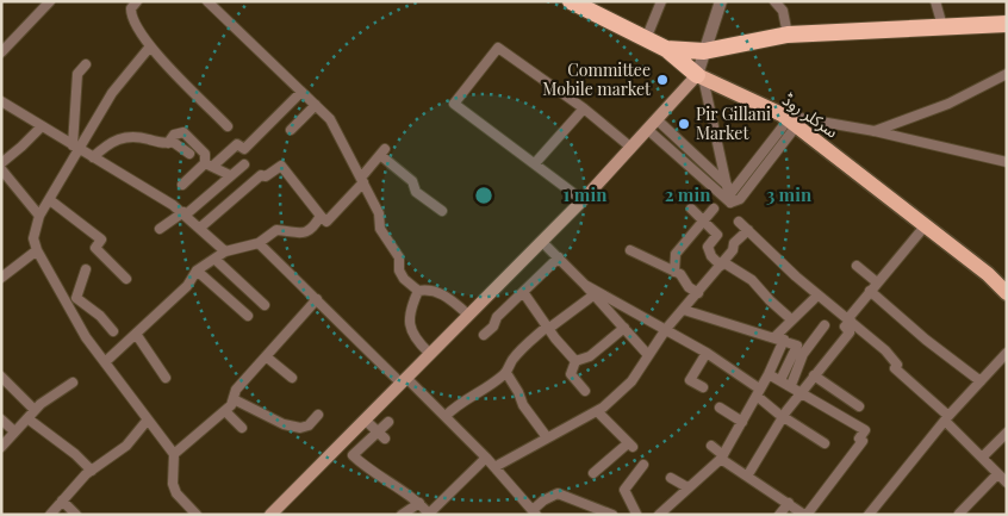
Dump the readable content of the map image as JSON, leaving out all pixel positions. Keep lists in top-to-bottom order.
{
  "streets": {
    "highway": ["سرکلر روڈ"]
  },
  "places": ["Committee Mobile market", "Pir Gillani Market"],
  "rings": ["1 min", "2 min", "3 min"]
}
